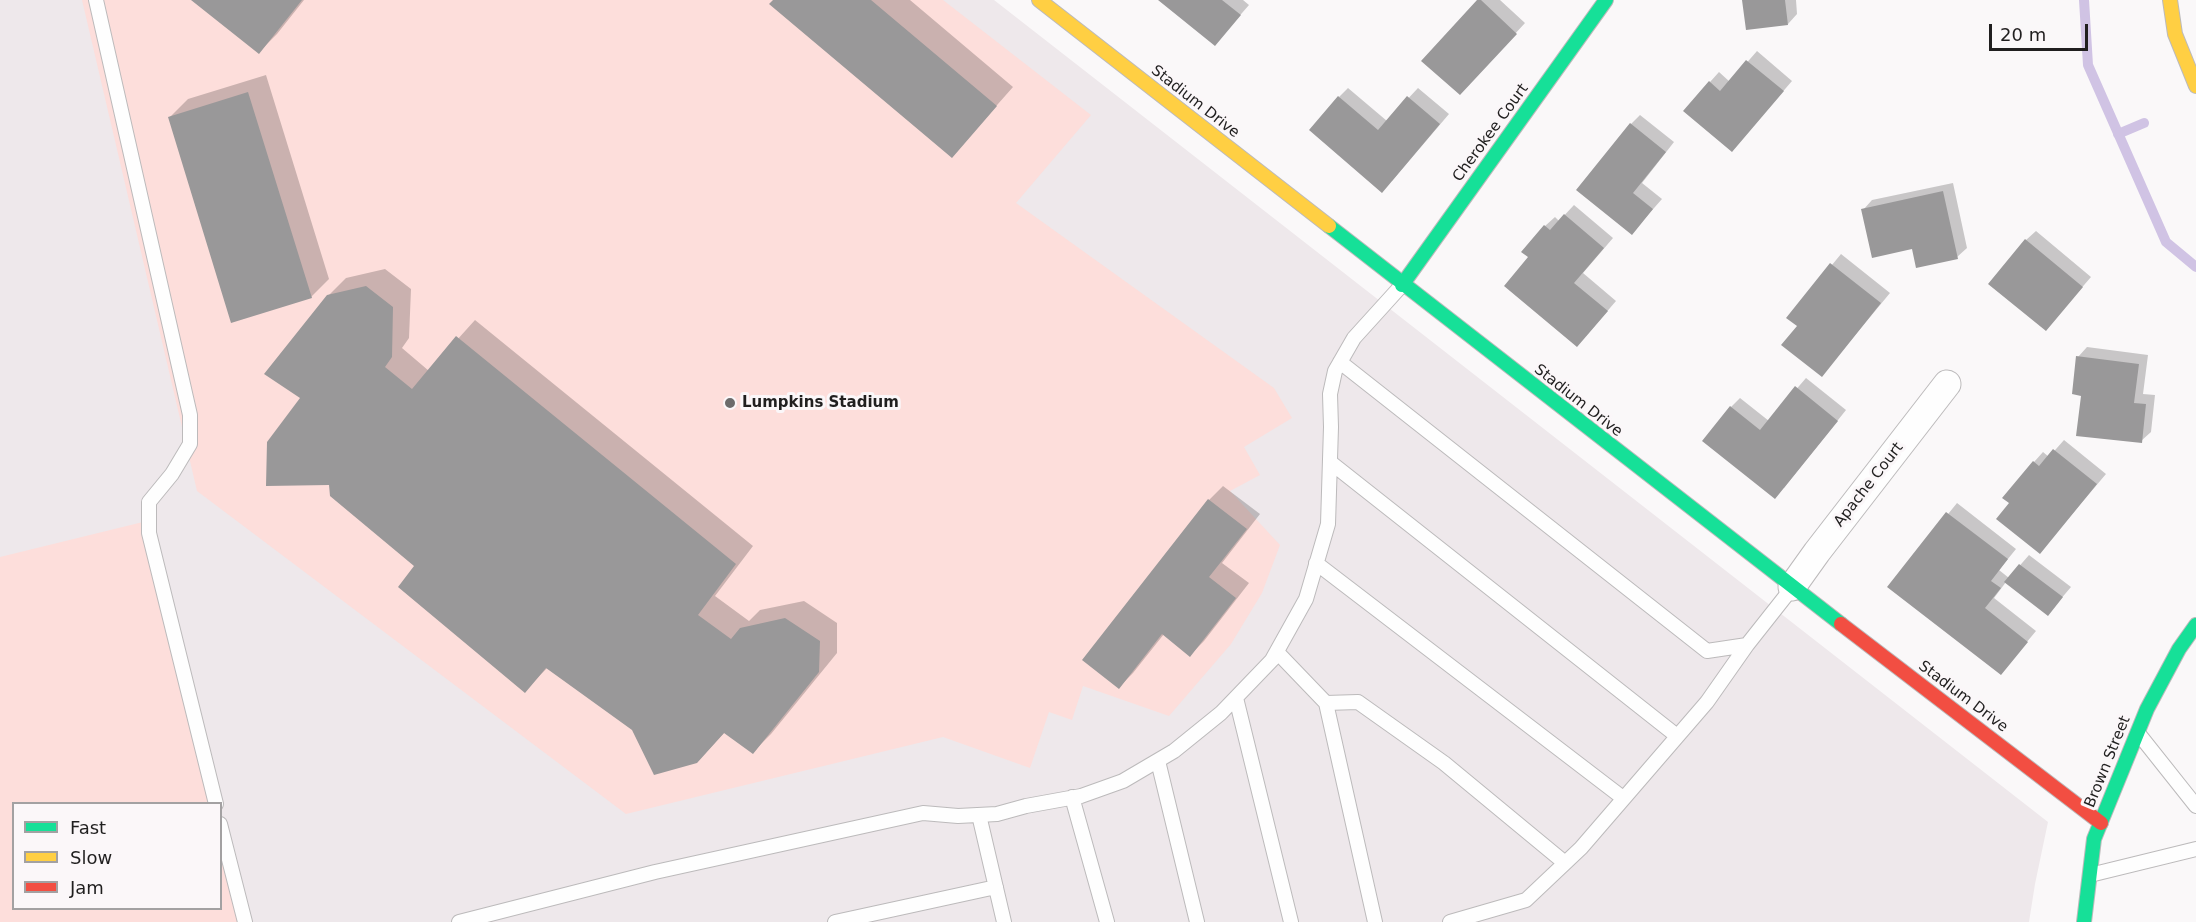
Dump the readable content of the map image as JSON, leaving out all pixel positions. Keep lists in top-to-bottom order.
{
  "streets": {
    "street": [
      "Stadium Drive",
      "Cherokee Court",
      "Apache Court",
      "Brown Street"
    ]
  },
  "crossings": [
    ["Stadium Drive", "Cherokee Court"],
    ["Stadium Drive", "Apache Court"],
    ["Stadium Drive", "Brown Street"]
  ],
  "places": ["Lumpkins Stadium"],
  "legend": ["Fast", "Slow", "Jam"],
  "scale_bar": "20 m"
}
